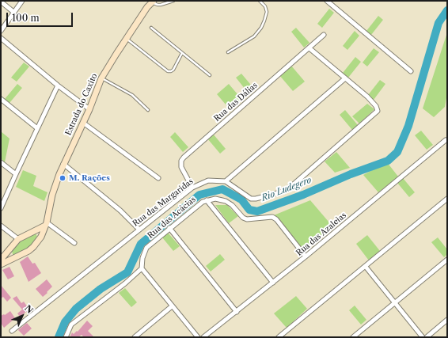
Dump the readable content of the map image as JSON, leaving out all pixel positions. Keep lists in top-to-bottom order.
{
  "streets": {
    "main road": ["Estrada do Caxito"],
    "street": [
      "Rua das Dálias",
      "Rua das Margaridas",
      "Rua das Acácias",
      "Rua das Azaleias"
    ]
  },
  "crossings": [
    ["Rua das Dálias", "Rua das Margaridas"],
    ["Rua das Acácias", "Rua das Azaleias"]
  ],
  "water": ["Rio Ludegero"],
  "places": ["M. Rações"],
  "scale_bar": "100 m",
  "north": "top right"
}
